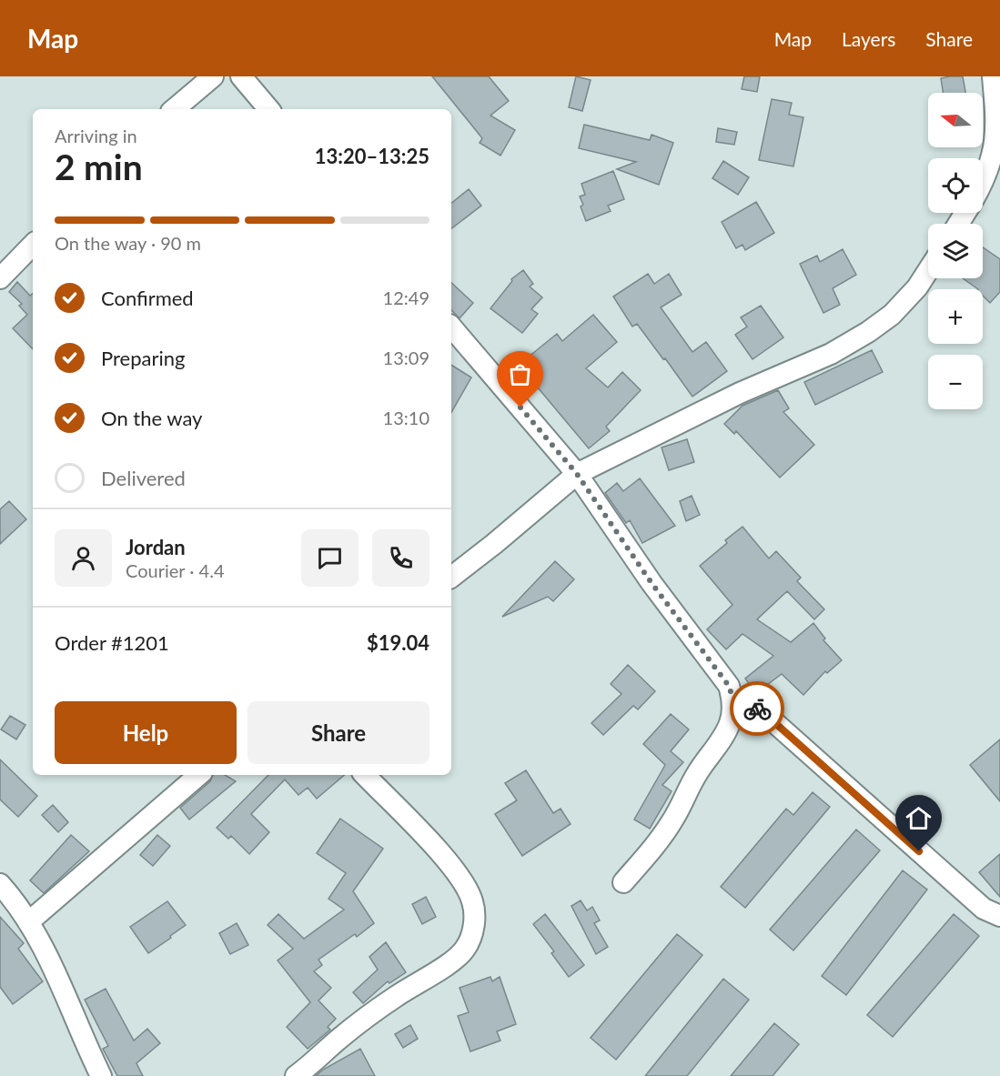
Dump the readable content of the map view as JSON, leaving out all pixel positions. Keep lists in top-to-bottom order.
{
  "north": "left",
  "page": {
    "header": "Map",
    "nav": ["Map", "Layers", "Share"],
    "map_buttons": ["+", "−"],
    "heading": ["2 min", "Arriving in", "13:20–13:25"],
    "panel": [
      "Jordan",
      "Courier · 4.4",
      "Order #1201",
      "$19.04"
    ],
    "bar": "On the way · 90 m",
    "list": [
      ["Confirmed", "12:49"],
      ["Preparing", "13:09"],
      ["On the way", "13:10"],
      "Delivered"
    ],
    "buttons": ["Help", "Share"]
  }
}
